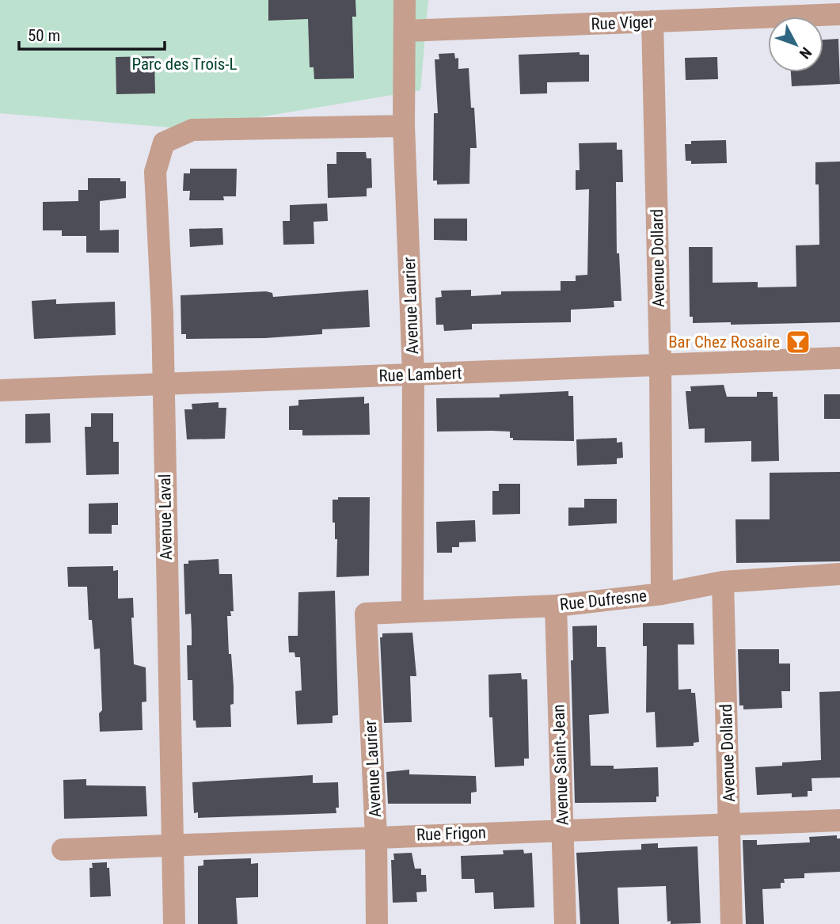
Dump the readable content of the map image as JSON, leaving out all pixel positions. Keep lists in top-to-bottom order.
{
  "streets": {
    "street": [
      "Rue Viger",
      "Avenue Dollard",
      "Avenue Laurier",
      "Rue Lambert",
      "Avenue Laval",
      "Rue Dufresne",
      "Avenue Saint-Jean",
      "Rue Frigon"
    ]
  },
  "crossings": [
    ["Rue Viger", "Avenue Dollard"],
    ["Rue Viger", "Avenue Laurier"],
    ["Avenue Dollard", "Rue Lambert"],
    ["Avenue Dollard", "Rue Dufresne"],
    ["Avenue Dollard", "Rue Frigon"],
    ["Avenue Laurier", "Rue Lambert"],
    ["Avenue Laurier", "Avenue Laval"],
    ["Avenue Laurier", "Rue Dufresne"],
    ["Avenue Laurier", "Rue Frigon"],
    ["Rue Lambert", "Avenue Laval"],
    ["Avenue Laval", "Rue Frigon"],
    ["Rue Dufresne", "Avenue Saint-Jean"],
    ["Avenue Saint-Jean", "Rue Frigon"]
  ],
  "parks": ["Parc des Trois-L"],
  "places": {
    "bar": ["Bar Chez Rosaire"]
  },
  "scale_bar": "50 m",
  "north": "bottom right"
}
